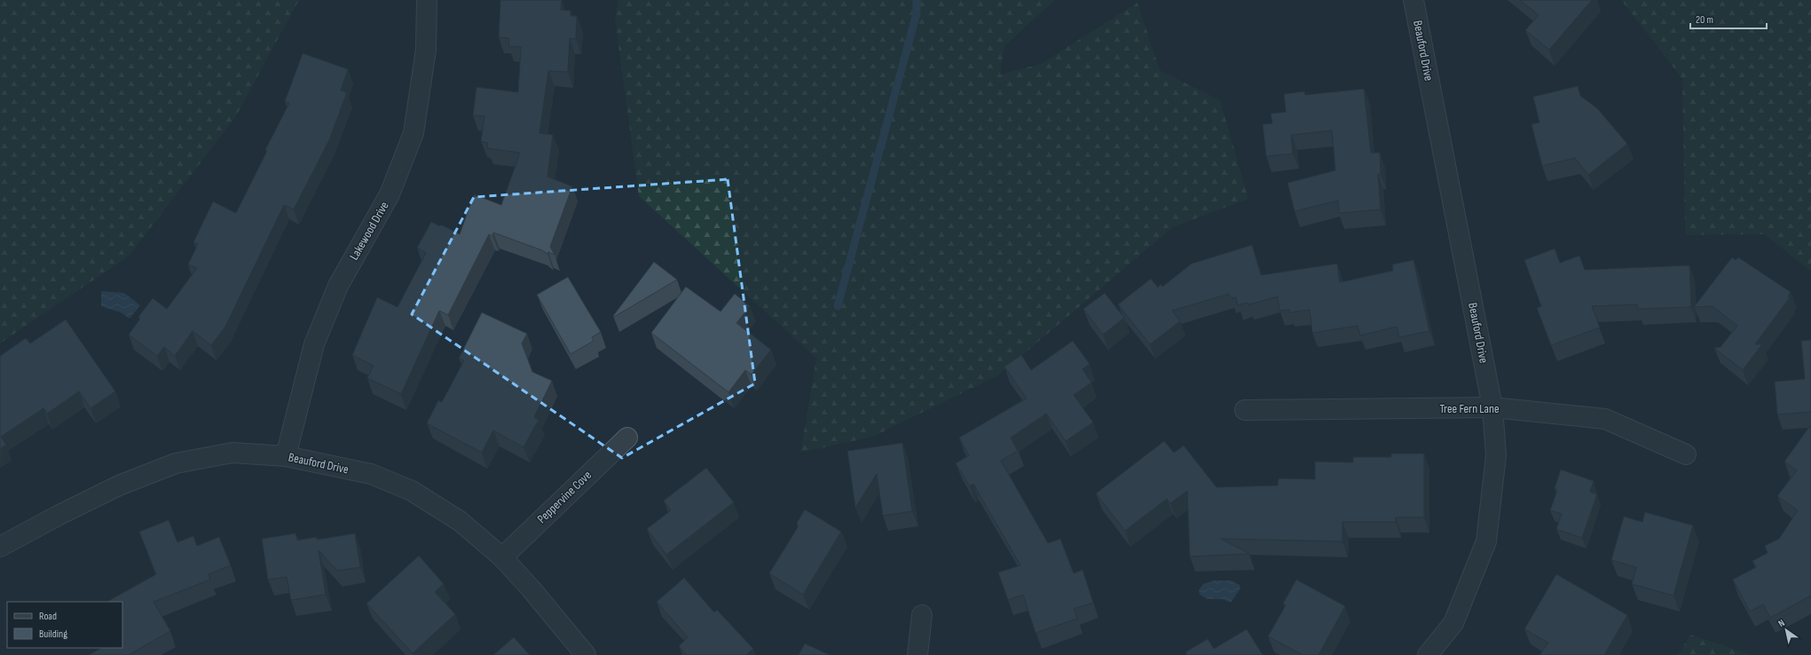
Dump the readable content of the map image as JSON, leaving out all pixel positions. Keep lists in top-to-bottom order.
{
  "streets": {
    "street": [
      "Beauford Drive",
      "Lakewood Drive",
      "Tree Fern Lane",
      "Peppervine Cove"
    ]
  },
  "crossings": [
    ["Beauford Drive", "Lakewood Drive"],
    ["Beauford Drive", "Tree Fern Lane"],
    ["Beauford Drive", "Peppervine Cove"]
  ],
  "legend": ["Road", "Building"],
  "scale_bar": "20 m",
  "north": "top left"
}
